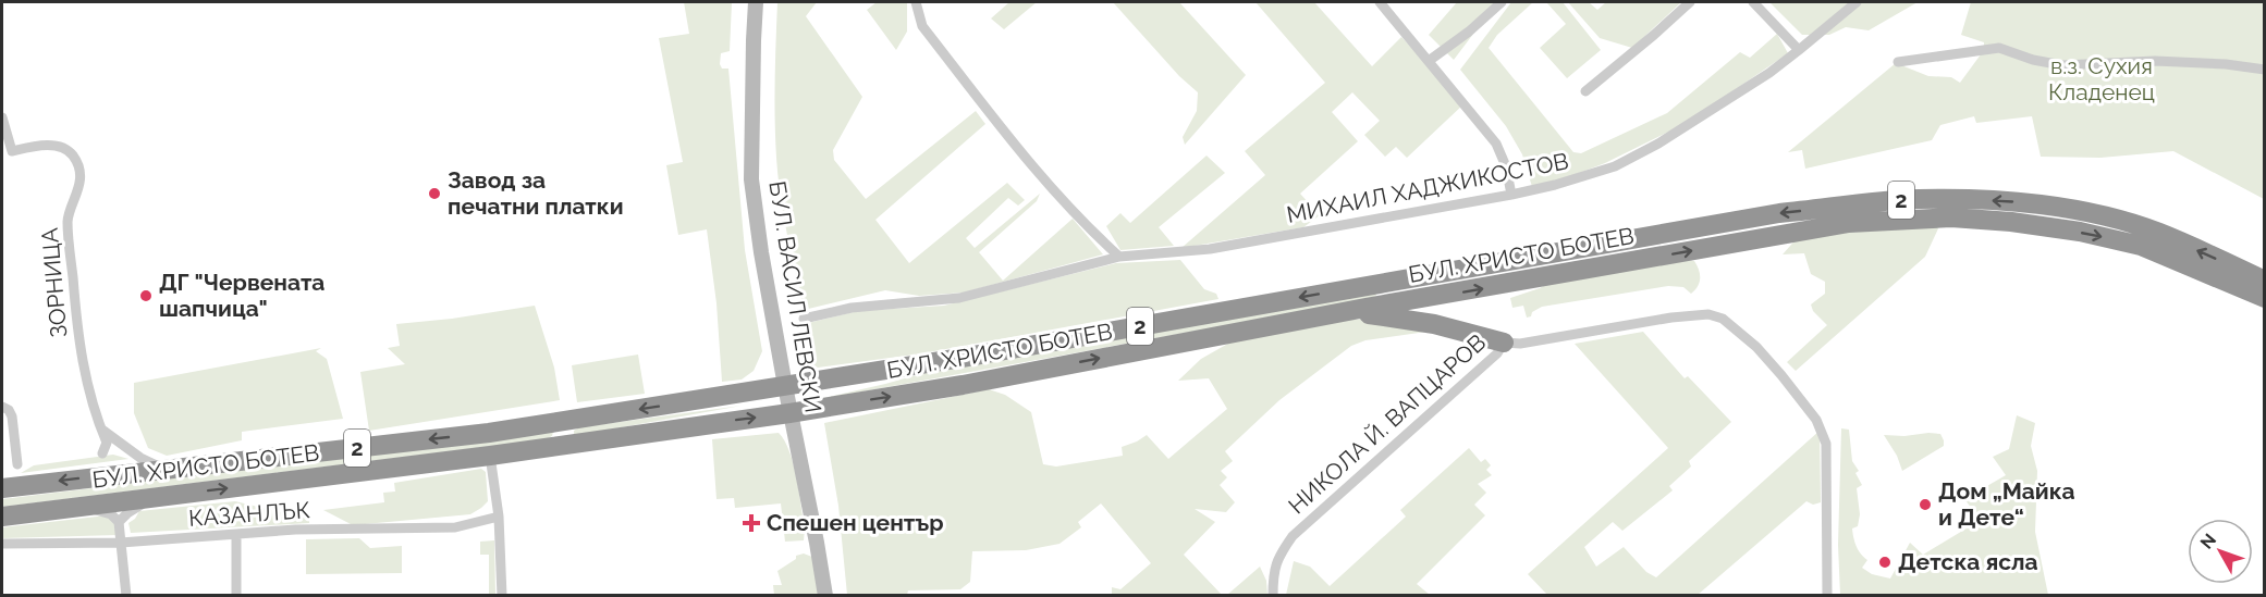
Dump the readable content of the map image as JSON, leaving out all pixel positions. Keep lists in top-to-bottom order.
{
  "streets": {
    "highway": ["2", "БУЛ. ХРИСТО БОТЕВ"],
    "main road": ["БУЛ. ВАСИЛ ЛЕВСКИ"],
    "street": [
      "МИХАИЛ ХАДЖИКОСТОВ",
      "ЗОРНИЦА",
      "НИКОЛА Й. ВАПЦАРОВ",
      "КАЗАНЛЪК"
    ]
  },
  "crossings": [
    ["БУЛ. ХРИСТО БОТЕВ", "БУЛ. ВАСИЛ ЛЕВСКИ"]
  ],
  "parks": ["в.з. Сухия Кладенец"],
  "places": {
    "other": [
      "Завод за печатни платки",
      "ДГ \"Червената шапчица\"",
      "Дом „Майка и Дете“",
      "Детска ясла"
    ],
    "health": ["Спешен център"]
  },
  "north": "top left"
}
